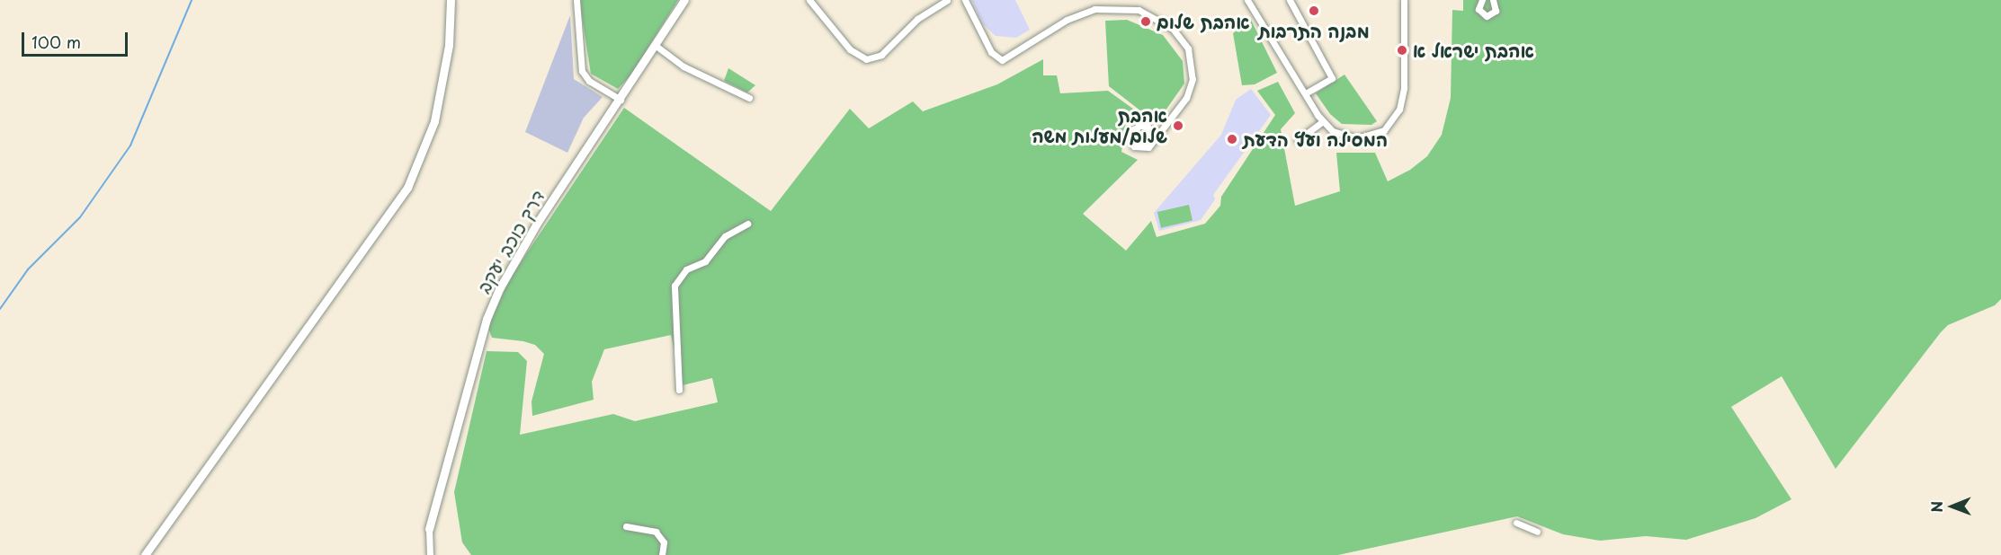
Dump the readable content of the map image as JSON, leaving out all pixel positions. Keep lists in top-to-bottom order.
{
  "streets": {
    "main road": ["דרך כוכב יעקב"]
  },
  "places": [
    "מבנה התרבות",
    "אהבת שלום",
    "אהבת ישראל א",
    "אהבת שלום/מעלות משה",
    "המסילה ועץ הדעת"
  ],
  "scale_bar": "100 m",
  "north": "left"
}
